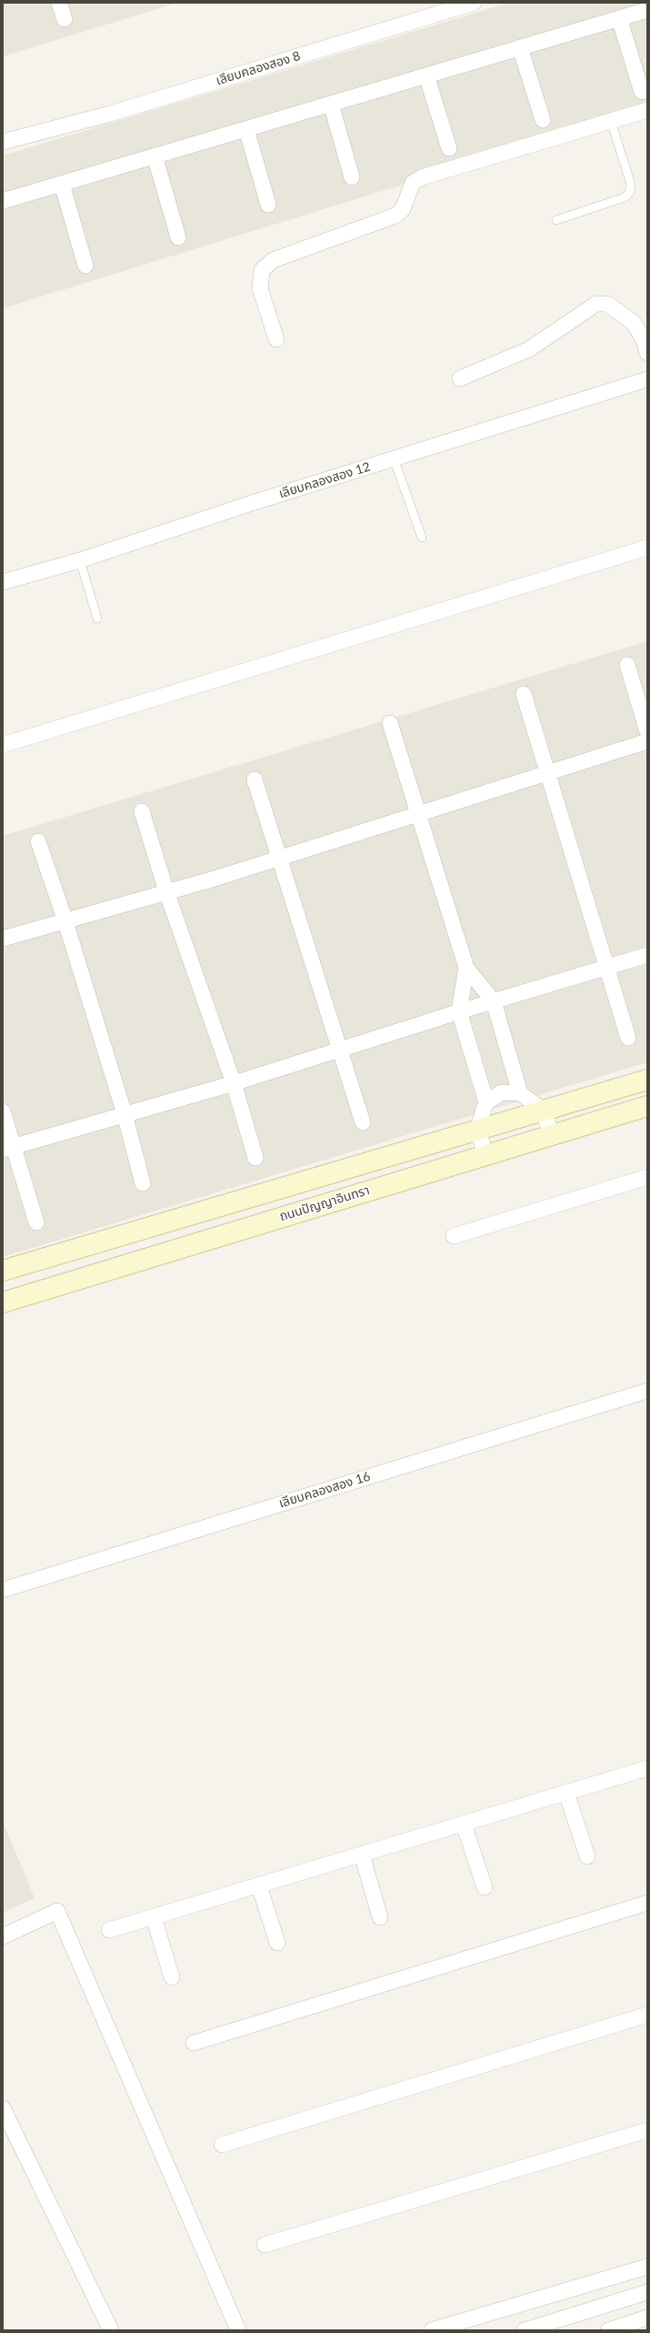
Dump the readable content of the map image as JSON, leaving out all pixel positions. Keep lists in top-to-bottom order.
{
  "streets": {
    "street": [
      "เลียบคลองสอง 8",
      "เลียบคลองสอง 12",
      "ถนนปัญญาอินทรา",
      "เลียบคลองสอง 16"
    ]
  }
}
